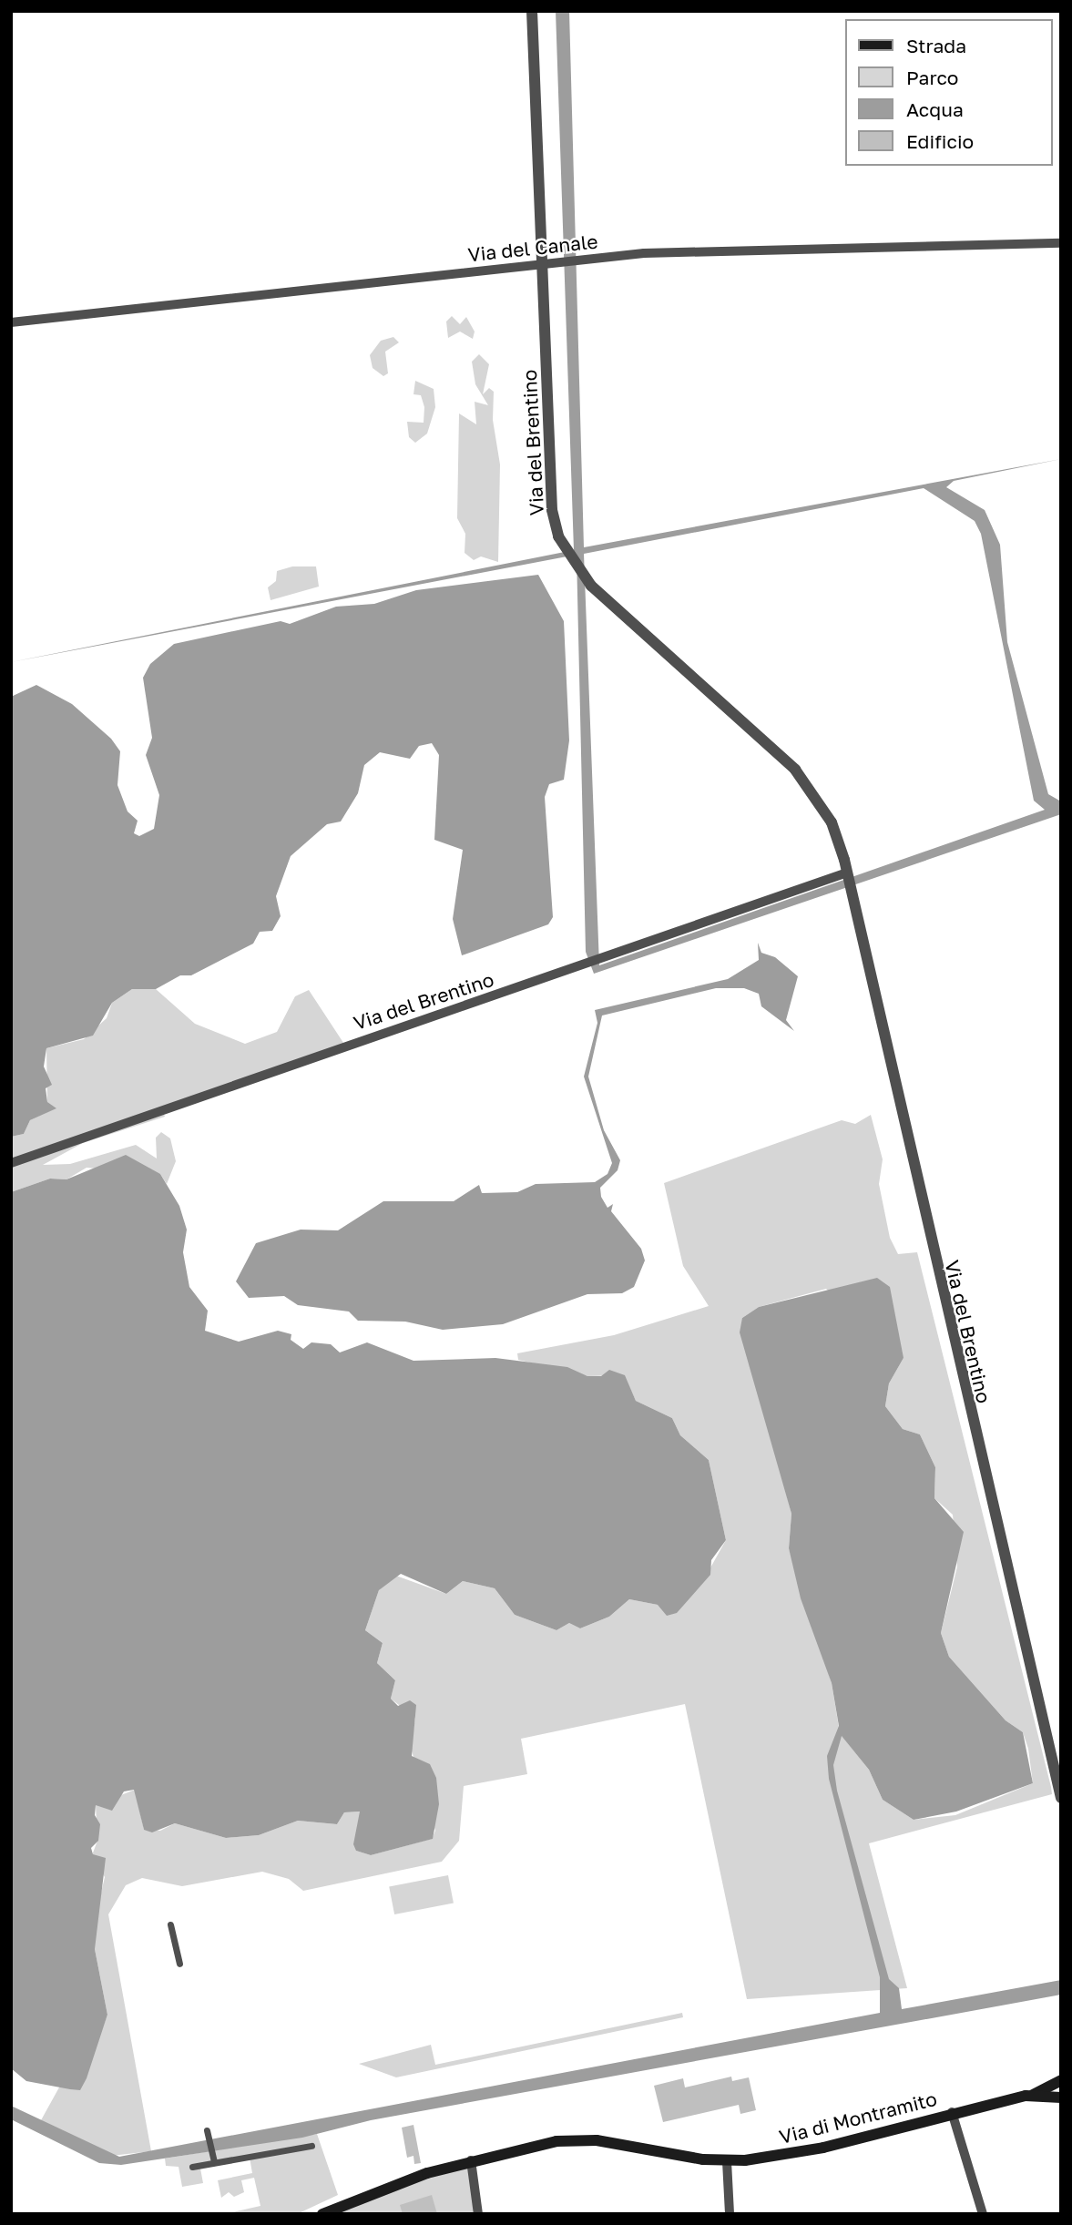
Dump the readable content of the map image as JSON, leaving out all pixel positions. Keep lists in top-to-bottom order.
{
  "streets": {
    "main road": ["Via di Montramito"],
    "street": ["Via del Canale", "Via del Brentino"]
  },
  "crossings": [
    ["Via del Canale", "Via del Brentino"]
  ],
  "legend": [
    "Strada",
    "Parco",
    "Acqua",
    "Edificio"
  ]
}
